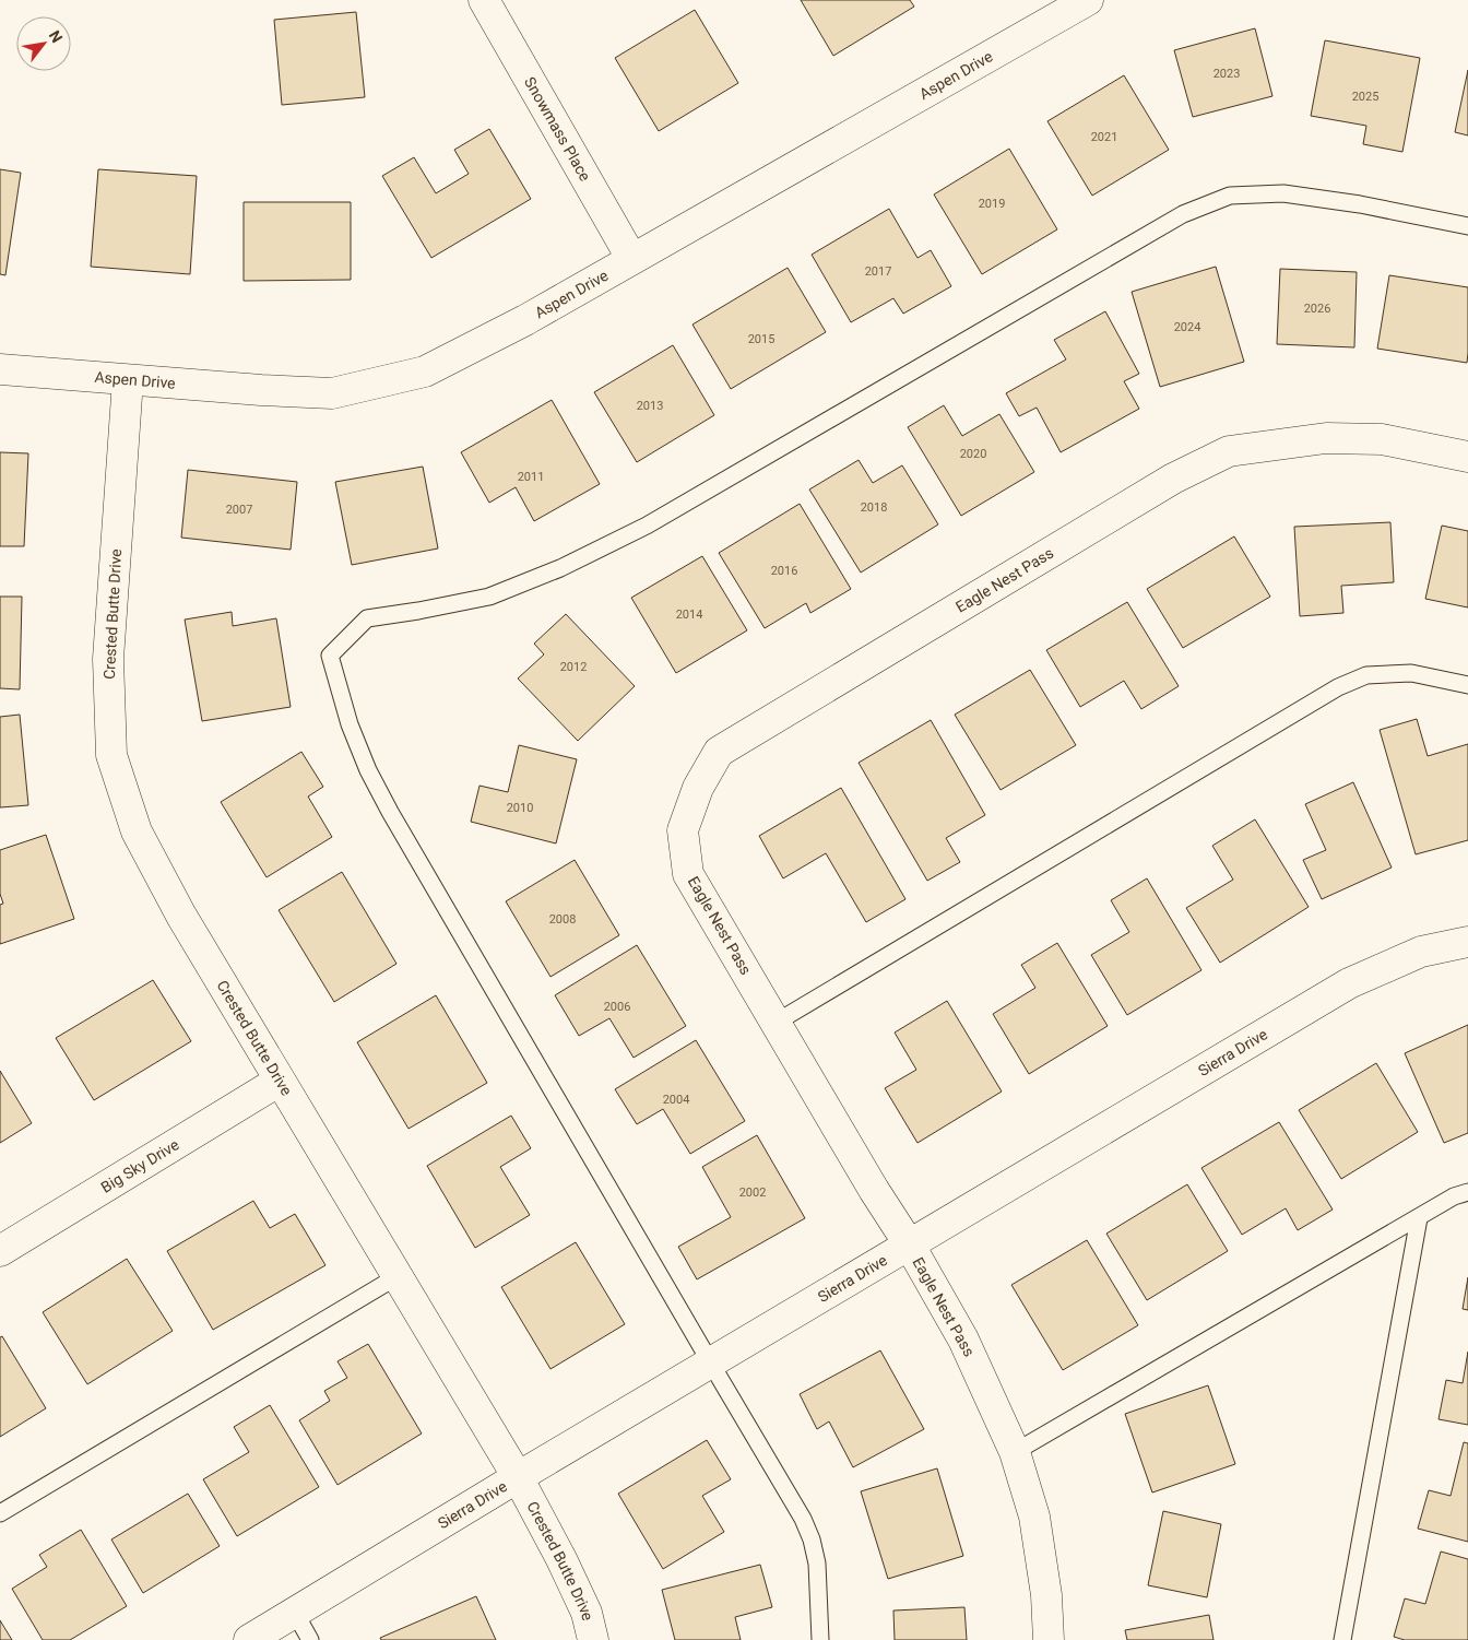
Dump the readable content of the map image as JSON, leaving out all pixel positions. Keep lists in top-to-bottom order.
{
  "streets": {
    "street": [
      "Aspen Drive",
      "Snowmass Place",
      "Eagle Nest Pass",
      "Crested Butte Drive",
      "Sierra Drive",
      "Big Sky Drive"
    ]
  },
  "crossings": [
    ["Aspen Drive", "Snowmass Place"],
    ["Aspen Drive", "Crested Butte Drive"],
    ["Eagle Nest Pass", "Sierra Drive"],
    ["Crested Butte Drive", "Sierra Drive"],
    ["Crested Butte Drive", "Big Sky Drive"]
  ],
  "house_numbers": [
    "2023",
    "2025",
    "2021",
    "2019",
    "2017",
    "2026",
    "2024",
    "2015",
    "2013",
    "2020",
    "2011",
    "2018",
    "2007",
    "2016",
    "2014",
    "2012",
    "2010",
    "2008",
    "2006",
    "2004",
    "2002"
  ],
  "north": "top right"
}
